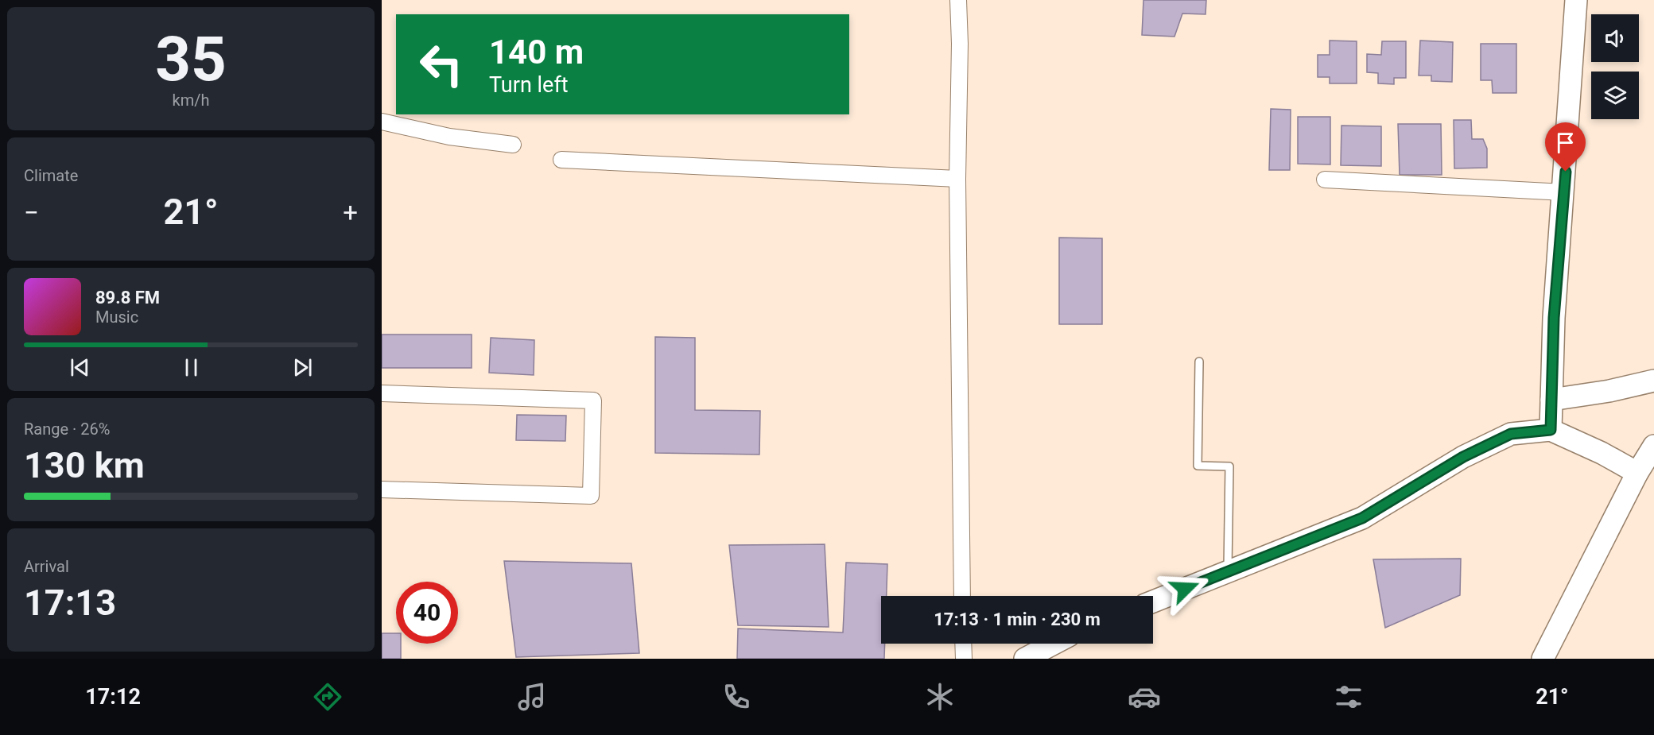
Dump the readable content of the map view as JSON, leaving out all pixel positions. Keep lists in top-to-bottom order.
{
  "page": {
    "tile": [
      ["35", "km/h"],
      "Climate",
      ["Range · 26%", "130 km"],
      ["Arrival", "17:13"]
    ],
    "turn": ["140 m", "Turn left"],
    "heat": ["−", "21°", "+"],
    "song": ["89.8 FM", "Music"],
    "limit": "40",
    "trip": "17:13 · 1 min · 230 m",
    "tabs": ["17:12", "21°"]
  }
}
